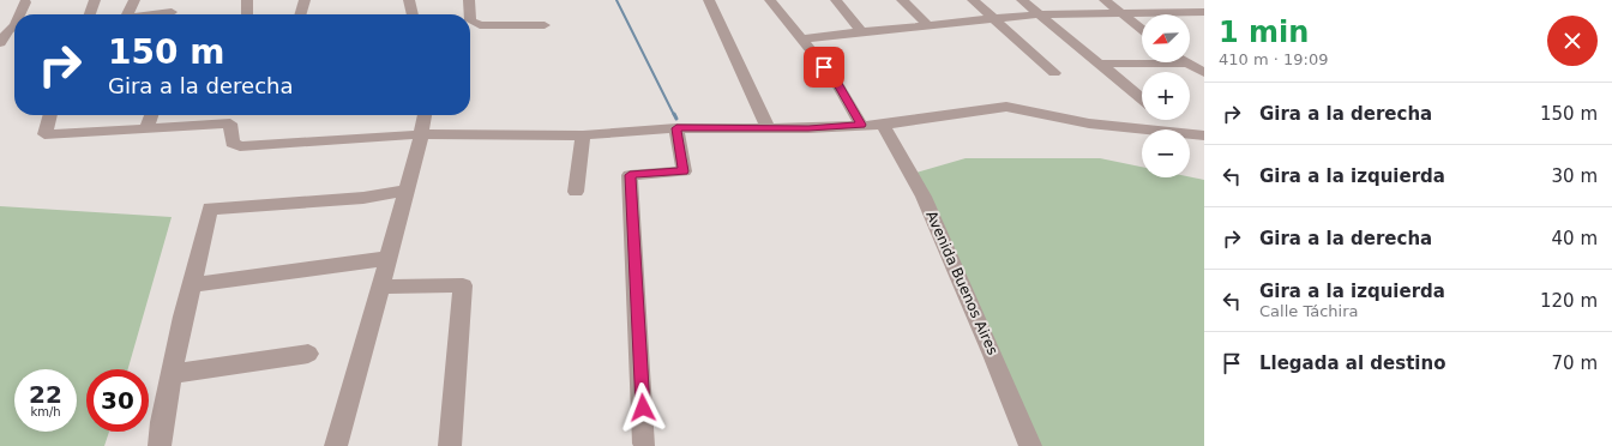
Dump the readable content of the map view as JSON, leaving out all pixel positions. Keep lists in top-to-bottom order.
{
  "streets": {
    "street": ["Avenida Buenos Aires"]
  },
  "north": "bottom left",
  "page": {
    "heading": ["1 min", "410 m · 19:09"],
    "map_buttons": ["+", "−"],
    "turn": ["150 m", "Gira a la derecha"],
    "list": [
      {
        "name": "Gira a la derecha",
        "value": "150 m"
      },
      {
        "name": "Gira a la izquierda",
        "value": "30 m"
      },
      {
        "name": "Gira a la derecha",
        "value": "40 m"
      },
      {
        "name": "Gira a la izquierda",
        "note": "Calle Táchira",
        "value": "120 m"
      },
      {
        "name": "Llegada al destino",
        "value": "70 m"
      }
    ],
    "speed": "22 km/h",
    "limit": "30"
  }
}
